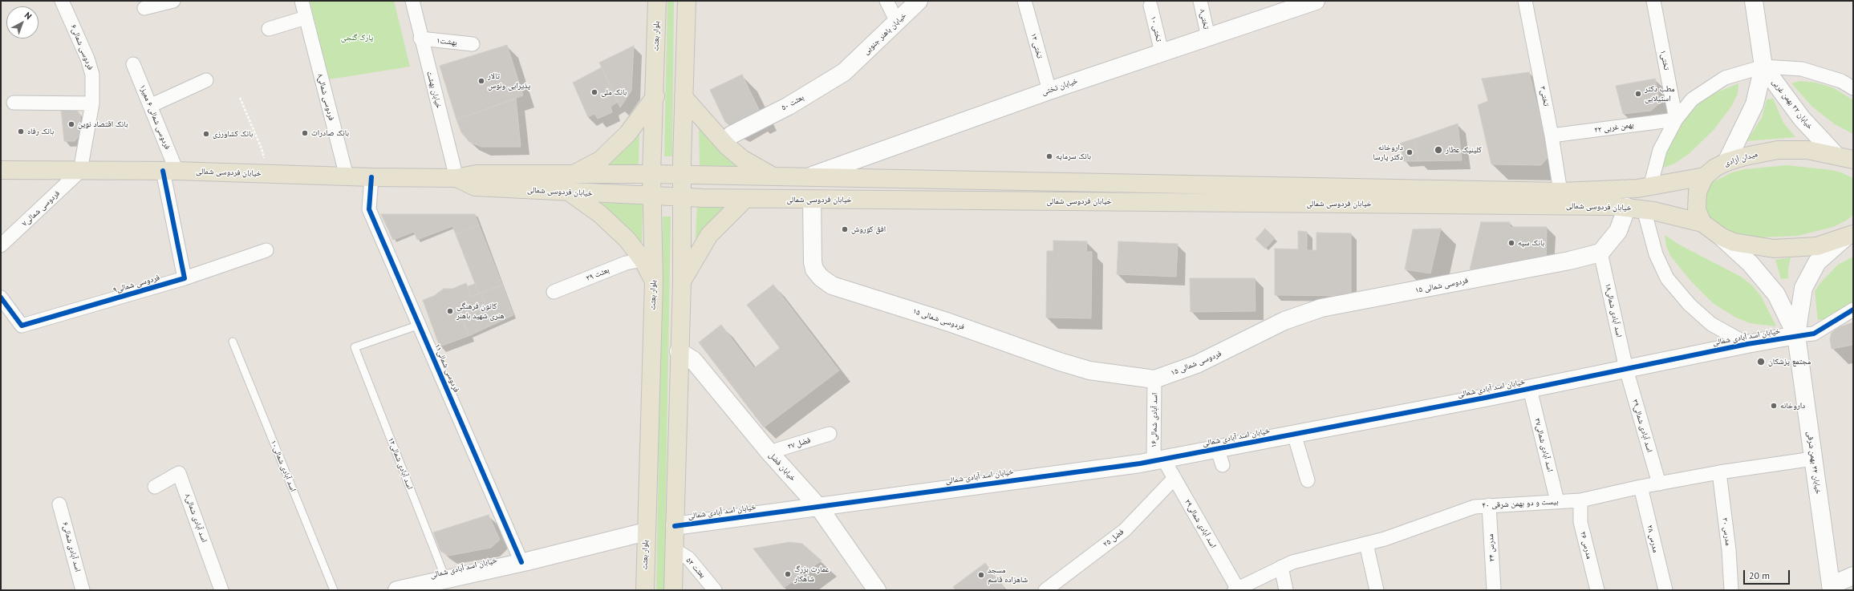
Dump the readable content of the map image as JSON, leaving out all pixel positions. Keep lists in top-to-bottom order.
{
  "streets": {
    "main road": ["بلوار بعثت", "میدان آزادی", "خیابان فردوسی شمالی"],
    "street": [
      "تختی۸",
      "تختی ۱۰",
      "خیابان باهنر جنوبی",
      "بهشت۱",
      "تختی ۱۲",
      "فردوسی شمالی۶",
      "تختی۱",
      "خیابان تختی",
      "خیابان بهشت",
      "تختی۳",
      "فردوسی شمالی۸",
      "بعثت ۵۰",
      "خیابان ۲۲ بهمن غربی",
      "فردوسی شمالی ۶ ممیز۱",
      "۲۲ بهمن غربی",
      "فردوسی شمالی۷",
      "بعثت ۲۹",
      "فردوسی شمالی۹",
      "فردوسی شمالی ۱۵",
      "اسد آبادی شمالی۱۸",
      "خیابان اسد آبادی شمالی",
      "فردوسی شمالی۱۱",
      "اسد آبادی شمالی۱۶",
      "اسد آبادی شمالی۳۹",
      "فضل ۲۷",
      "اسد آبادی شمالی۳۷",
      "خیابان ۲۲ بهمن شرقی",
      "خیابان فضل",
      "بیست و دو بهمن شرقی ۴۰",
      "اسد آبادی شمالی۸",
      "اسد آبادی شمالی۲۹",
      "مدرس ۳۰",
      "فضل ۲۵",
      "مدرس ۲۸",
      "مدرس ۲۶",
      "اسد آبادی شمالی۶",
      "مدرس ۲۴",
      "بعثت ۵۲"
    ],
    "lane": ["اسد آبادی شمالی۱۲", "اسد آبادی شمالی۱۰"]
  },
  "crossings": [
    ["تختی۸", "خیابان تختی"],
    ["تختی ۱۰", "خیابان تختی"],
    ["خیابان باهنر جنوبی", "بعثت ۵۰"],
    ["بلوار بعثت", "خیابان فردوسی شمالی"],
    ["بلوار بعثت", "خیابان اسد آبادی شمالی"],
    ["بهشت۱", "خیابان بهشت"],
    ["تختی ۱۲", "خیابان تختی"],
    ["فردوسی شمالی۶", "خیابان فردوسی شمالی"],
    ["فردوسی شمالی۶", "فردوسی شمالی۷"],
    ["تختی۱", "۲۲ بهمن غربی"],
    ["خیابان تختی", "خیابان فردوسی شمالی"],
    ["خیابان بهشت", "خیابان فردوسی شمالی"],
    ["تختی۳", "۲۲ بهمن غربی"],
    ["تختی۳", "خیابان فردوسی شمالی"],
    ["فردوسی شمالی۸", "خیابان فردوسی شمالی"],
    ["خیابان ۲۲ بهمن غربی", "میدان آزادی"],
    ["فردوسی شمالی ۶ ممیز۱", "خیابان فردوسی شمالی"],
    ["میدان آزادی", "خیابان فردوسی شمالی"],
    ["خیابان فردوسی شمالی", "فردوسی شمالی۷"],
    ["خیابان فردوسی شمالی", "فردوسی شمالی ۱۵"],
    ["خیابان فردوسی شمالی", "فردوسی شمالی۱۱"],
    ["فردوسی شمالی ۱۵", "اسد آبادی شمالی۱۸"],
    ["فردوسی شمالی ۱۵", "اسد آبادی شمالی۱۶"],
    ["اسد آبادی شمالی۱۸", "خیابان اسد آبادی شمالی"],
    ["اسد آبادی شمالی۱۸", "اسد آبادی شمالی۳۹"],
    ["خیابان اسد آبادی شمالی", "فردوسی شمالی۱۱"],
    ["خیابان اسد آبادی شمالی", "اسد آبادی شمالی۱۶"],
    ["خیابان اسد آبادی شمالی", "اسد آبادی شمالی۳۹"],
    ["خیابان اسد آبادی شمالی", "اسد آبادی شمالی۳۷"],
    ["خیابان اسد آبادی شمالی", "خیابان ۲۲ بهمن شرقی"],
    ["خیابان اسد آبادی شمالی", "اسد آبادی شمالی۱۲"],
    ["خیابان اسد آبادی شمالی", "خیابان فضل"],
    ["خیابان اسد آبادی شمالی", "اسد آبادی شمالی۲۹"],
    ["فردوسی شمالی۱۱", "اسد آبادی شمالی۱۲"],
    ["اسد آبادی شمالی۱۶", "اسد آبادی شمالی۲۹"],
    ["اسد آبادی شمالی۳۹", "بیست و دو بهمن شرقی ۴۰"],
    ["فضل ۲۷", "خیابان فضل"],
    ["اسد آبادی شمالی۳۷", "بیست و دو بهمن شرقی ۴۰"],
    ["خیابان ۲۲ بهمن شرقی", "بیست و دو بهمن شرقی ۴۰"],
    ["بیست و دو بهمن شرقی ۴۰", "اسد آبادی شمالی۲۹"],
    ["بیست و دو بهمن شرقی ۴۰", "مدرس ۳۰"],
    ["بیست و دو بهمن شرقی ۴۰", "مدرس ۲۸"],
    ["بیست و دو بهمن شرقی ۴۰", "مدرس ۲۶"],
    ["بیست و دو بهمن شرقی ۴۰", "مدرس ۲۴"],
    ["اسد آبادی شمالی۲۹", "فضل ۲۵"]
  ],
  "parks": ["پارک گنجی"],
  "places": [
    "تالار پذیرایی ونوس",
    "بانک ملی",
    "مطب دکتر استیلایی",
    "بانک اقتصاد نوین",
    "بانک رفاه",
    "بانک صادرات",
    "بانک کشاورزی",
    "کلینیک عطار",
    "داروخانه دکتر پارسا",
    "بانک سرمایه",
    "افق کوروش",
    "بانک سپه",
    "کانون فرهنگی هنری شهید باهنر",
    "مجتمع پزشکان",
    "داروخانه",
    "عمارت بزرگ شاهکار",
    "مسجد شاهزاده قاسم"
  ],
  "scale_bar": "20 m",
  "north": "top right"
}
